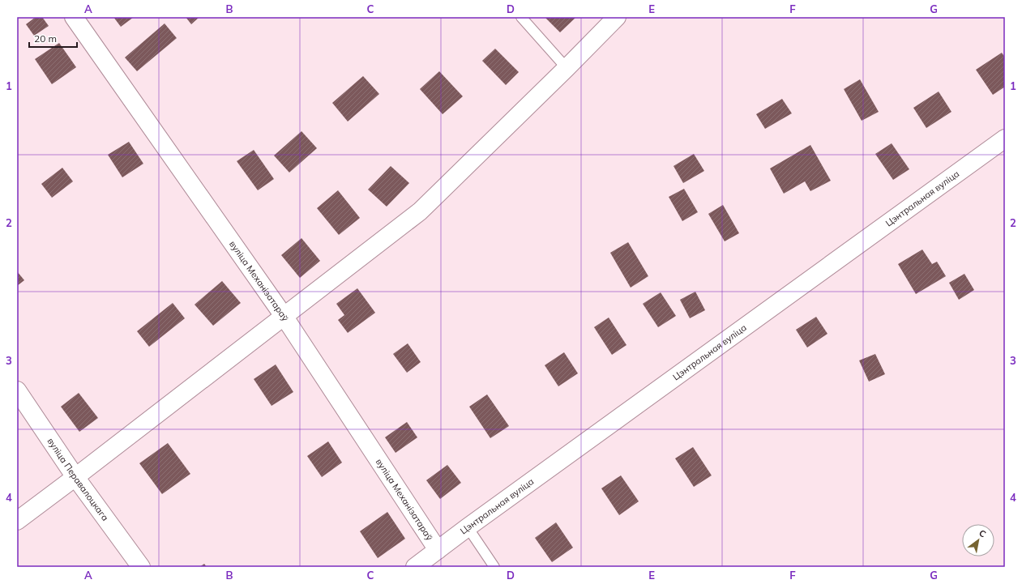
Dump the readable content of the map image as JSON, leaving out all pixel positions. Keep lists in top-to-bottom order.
{
  "streets": {
    "street": ["Цэнтральная вуліца", "вуліца Механізатараў", "вуліца Перавалоцкага"]
  },
  "crossings": [
    ["Цэнтральная вуліца", "вуліца Механізатараў"]
  ],
  "scale_bar": "20 m",
  "north": "top right",
  "grid": {
    "columns": [
      "A",
      "B",
      "C",
      "D",
      "E",
      "F",
      "G"
    ],
    "rows": [
      "1",
      "2",
      "3",
      "4"
    ]
  }
}
